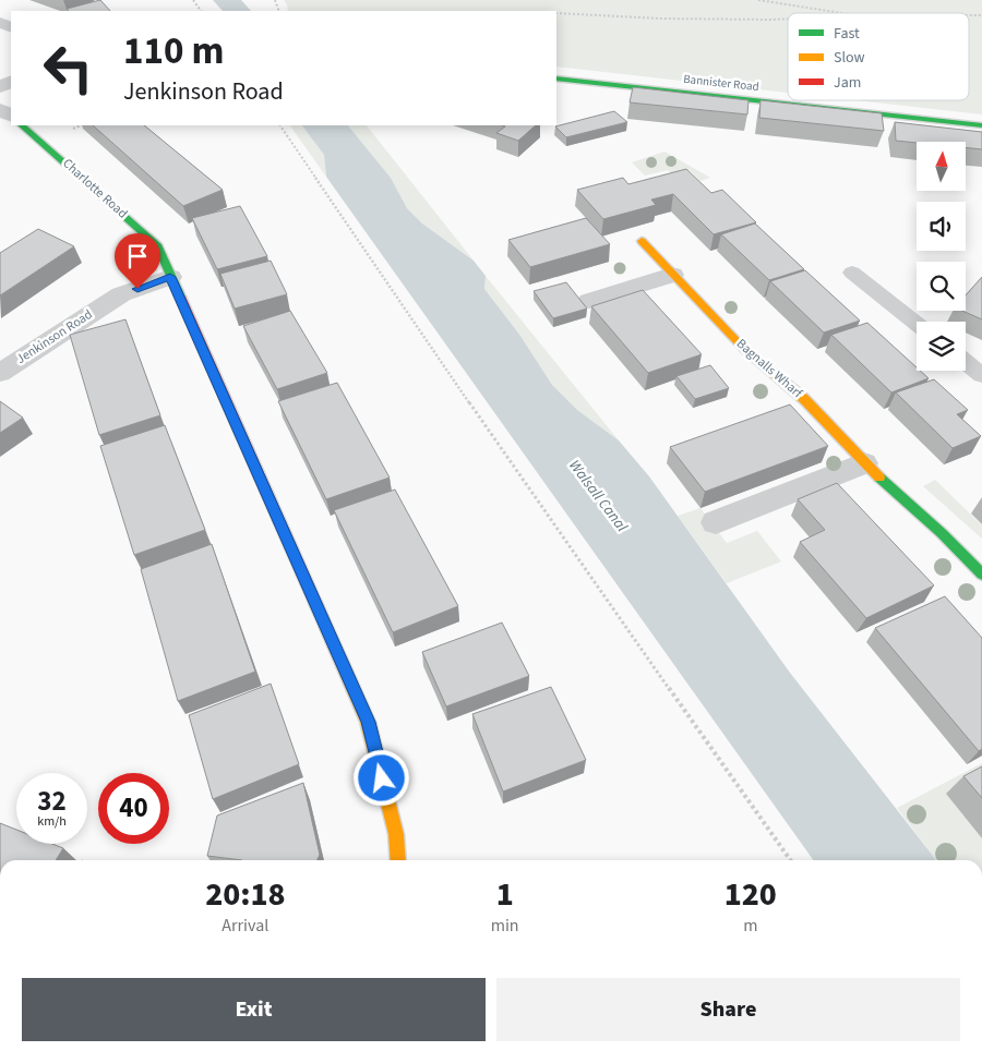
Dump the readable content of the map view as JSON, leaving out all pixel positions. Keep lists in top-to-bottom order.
{
  "streets": {
    "street": [
      "Bannister Road",
      "Charlotte Road",
      "Jenkinson Road",
      "Bagnalls Wharf"
    ]
  },
  "crossings": [
    ["Charlotte Road", "Jenkinson Road"]
  ],
  "water": ["Walsall Canal"],
  "legend": ["Fast", "Slow", "Jam"],
  "north": "top",
  "page": {
    "turn": ["110 m", "Jenkinson Road"],
    "speed": "32 km/h",
    "limit": "40",
    "eta": [
      "20:18",
      "Arrival",
      "1",
      "min",
      "120",
      "m"
    ],
    "buttons": ["Exit", "Share"]
  }
}
